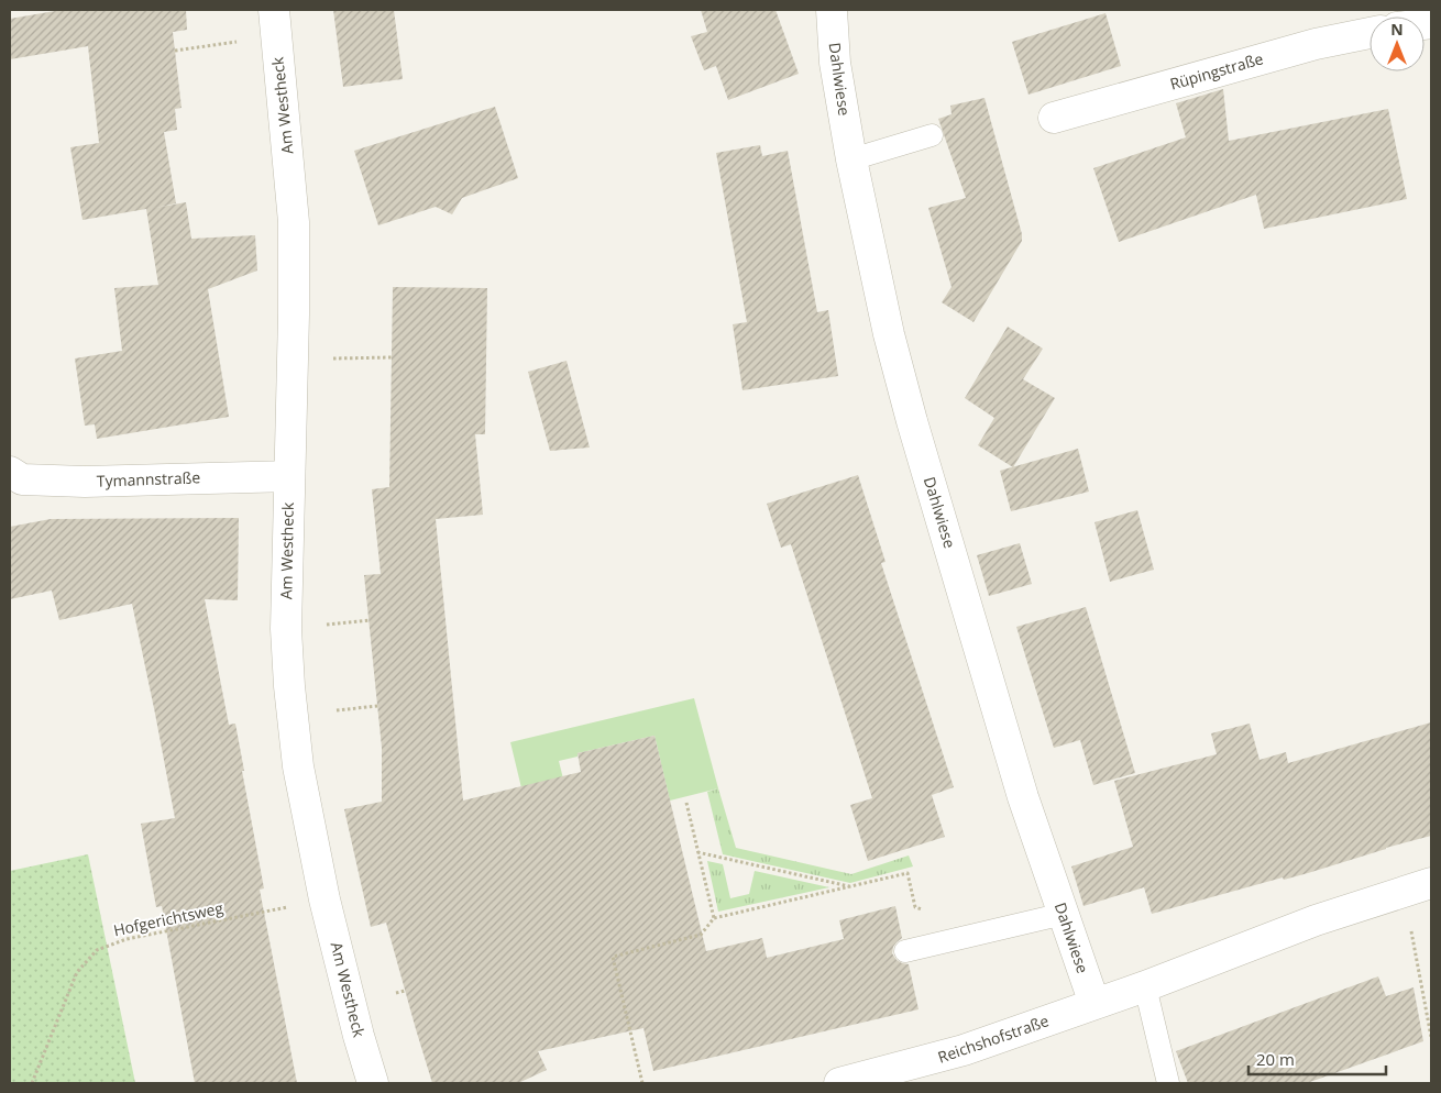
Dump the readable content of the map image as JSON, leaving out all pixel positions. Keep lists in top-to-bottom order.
{
  "streets": {
    "street": [
      "Rüpingstraße",
      "Dahlwiese",
      "Am Westheck",
      "Tymannstraße",
      "Reichshofstraße"
    ],
    "path": ["Hofgerichtsweg"]
  },
  "crossings": [
    ["Dahlwiese", "Reichshofstraße"],
    ["Am Westheck", "Tymannstraße"]
  ],
  "scale_bar": "20 m",
  "north": "top"
}
